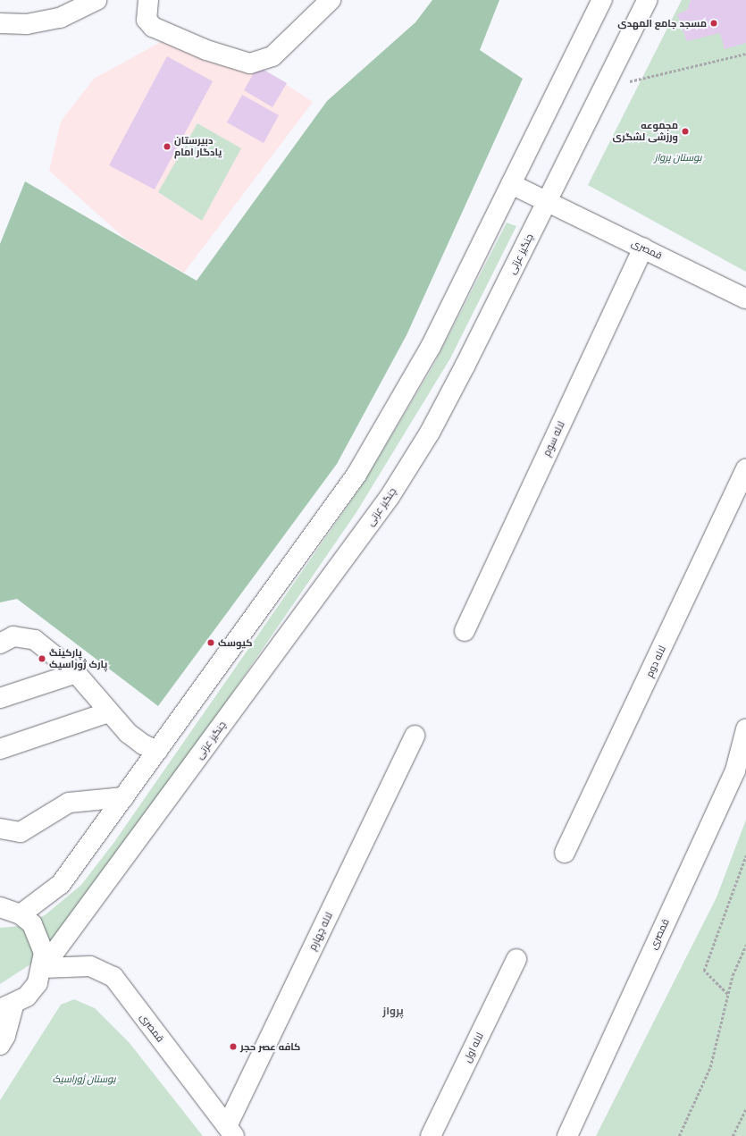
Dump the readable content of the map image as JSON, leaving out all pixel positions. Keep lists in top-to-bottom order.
{
  "streets": {
    "street": [
      "قمصری",
      "چنگیز عزتی",
      "لاله سوم",
      "لاله دوم",
      "لاله چهارم",
      "لاله اول"
    ]
  },
  "crossings": [
    ["قمصری", "چنگیز عزتی"],
    ["قمصری", "لاله سوم"],
    ["قمصری", "لاله چهارم"]
  ],
  "districts": ["پرواز"],
  "parks": ["بوستان پرواز", "بوستان ژوراسیک"],
  "places": [
    "مسجد جامع المهدی",
    "مجموعه ورزشی لشگری",
    "دبیرستان یادگار امام",
    "کیوسک",
    "پارکینگ پارک ژوراسیک",
    "کافه عصر حجر"
  ]
}
